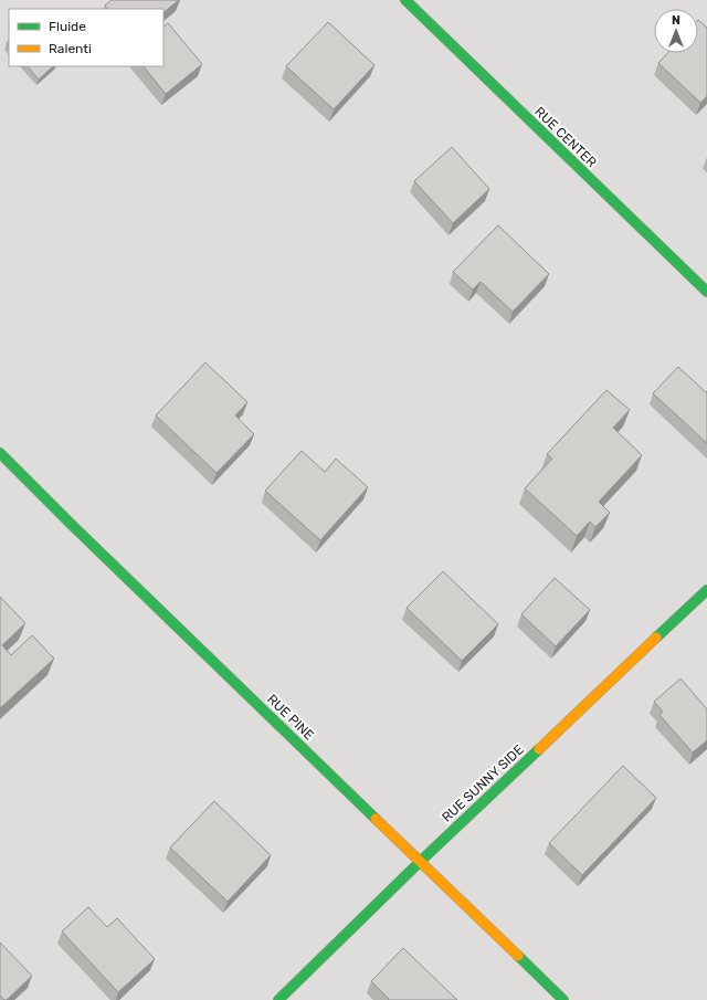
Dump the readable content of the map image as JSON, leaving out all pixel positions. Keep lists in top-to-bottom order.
{
  "streets": {
    "street": ["RUE CENTER", "RUE PINE", "RUE SUNNY SIDE"]
  },
  "crossings": [
    ["RUE PINE", "RUE SUNNY SIDE"]
  ],
  "legend": ["Fluide", "Ralenti"],
  "north": "top"
}
